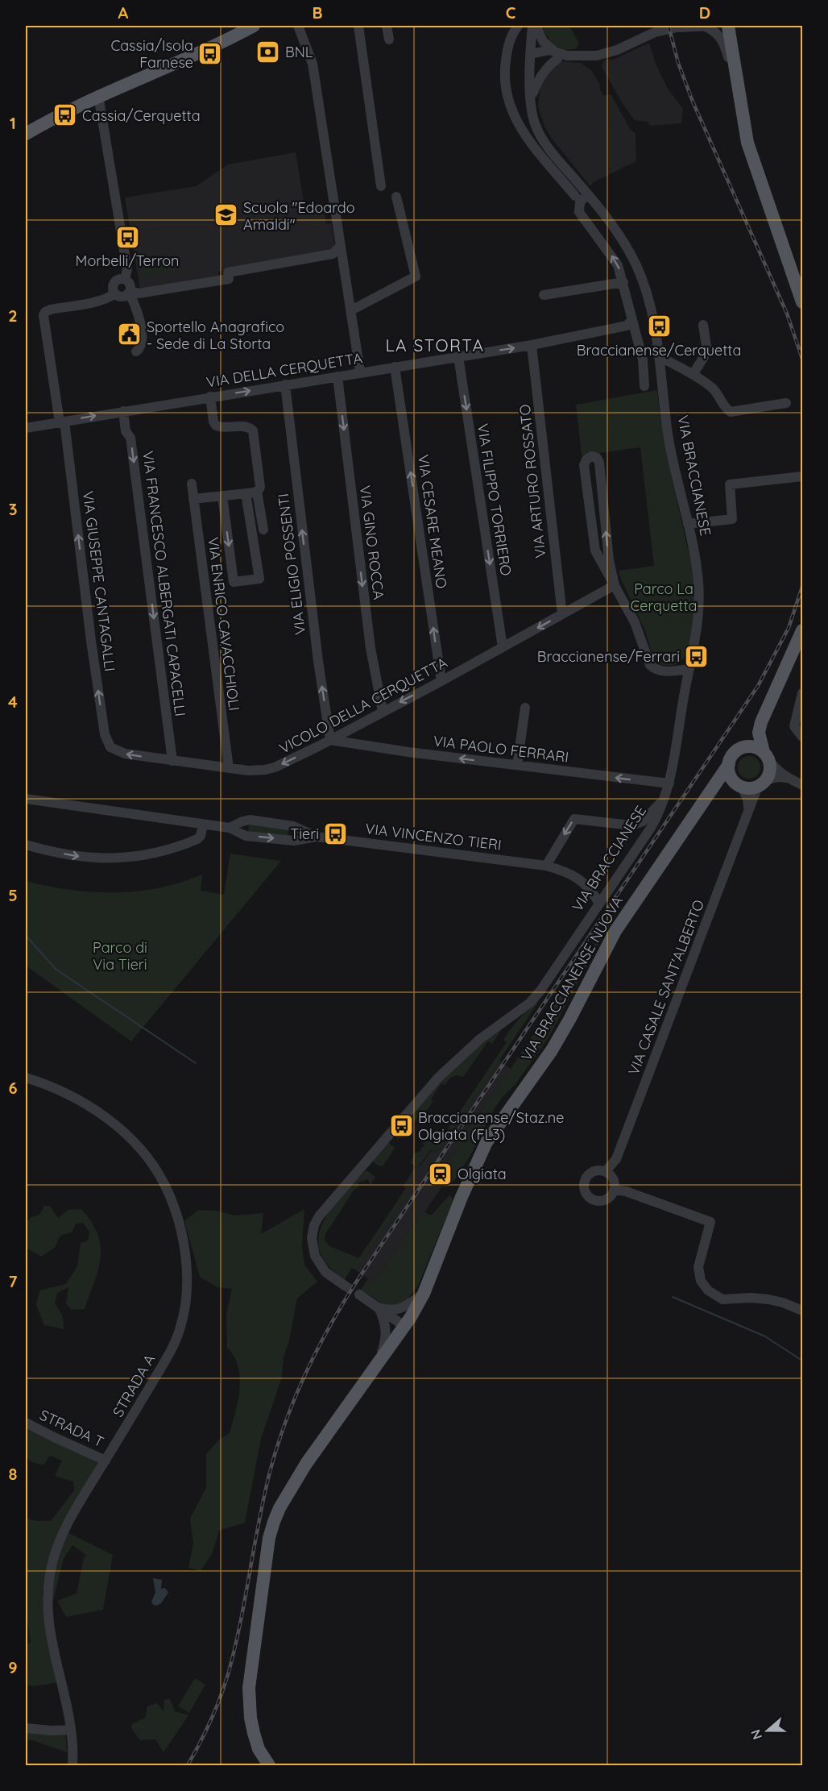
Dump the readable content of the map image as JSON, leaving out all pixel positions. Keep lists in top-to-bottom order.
{
  "streets": {
    "main road": ["VIA BRACCIANENSE NUOVA"],
    "street": [
      "VIA DELLA CERQUETTA",
      "VIA BRACCIANESE",
      "VIA ARTURO ROSSATO",
      "VIA FILIPPO TORRIERO",
      "VIA CESARE MEANO",
      "VIA GINO ROCCA",
      "VIA ELIGIO POSSENTI",
      "VIA GIUSEPPE CANTAGALLI",
      "VIA FRANCESCO ALBERGATI CAPACELLI",
      "VIA ENRICO CAVACCHIOLI",
      "VICOLO DELLA CERQUETTA",
      "VIA PAOLO FERRARI",
      "VIA VINCENZO TIERI",
      "VIA CASALE SANT'ALBERTO",
      "STRADA A",
      "STRADA T"
    ]
  },
  "crossings": [
    ["VIA DELLA CERQUETTA", "VIA ARTURO ROSSATO"],
    ["VIA DELLA CERQUETTA", "VIA FILIPPO TORRIERO"],
    ["VIA DELLA CERQUETTA", "VIA CESARE MEANO"],
    ["VIA DELLA CERQUETTA", "VIA GINO ROCCA"],
    ["VIA DELLA CERQUETTA", "VIA ELIGIO POSSENTI"],
    ["VIA DELLA CERQUETTA", "VIA GIUSEPPE CANTAGALLI"],
    ["VIA DELLA CERQUETTA", "VIA FRANCESCO ALBERGATI CAPACELLI"],
    ["VIA BRACCIANESE", "VIA PAOLO FERRARI"],
    ["VIA BRACCIANESE", "VIA VINCENZO TIERI"],
    ["VIA ARTURO ROSSATO", "VICOLO DELLA CERQUETTA"],
    ["VIA FILIPPO TORRIERO", "VICOLO DELLA CERQUETTA"],
    ["VIA CESARE MEANO", "VICOLO DELLA CERQUETTA"],
    ["VIA GINO ROCCA", "VICOLO DELLA CERQUETTA"],
    ["VIA ELIGIO POSSENTI", "VICOLO DELLA CERQUETTA"],
    ["VIA ELIGIO POSSENTI", "VIA PAOLO FERRARI"],
    ["VIA GIUSEPPE CANTAGALLI", "VICOLO DELLA CERQUETTA"],
    ["VIA FRANCESCO ALBERGATI CAPACELLI", "VICOLO DELLA CERQUETTA"],
    ["VIA ENRICO CAVACCHIOLI", "VICOLO DELLA CERQUETTA"],
    ["VICOLO DELLA CERQUETTA", "VIA PAOLO FERRARI"],
    ["VIA BRACCIANENSE NUOVA", "VIA CASALE SANT'ALBERTO"],
    ["STRADA A", "STRADA T"]
  ],
  "one_way": [
    "VIA FILIPPO TORRIERO",
    "VIA CESARE MEANO",
    "VIA GINO ROCCA",
    "VIA ELIGIO POSSENTI",
    "VIA GIUSEPPE CANTAGALLI",
    "VIA FRANCESCO ALBERGATI CAPACELLI",
    "VICOLO DELLA CERQUETTA",
    "VIA PAOLO FERRARI"
  ],
  "districts": ["LA STORTA"],
  "parks": ["Parco La Cerquetta", "Parco di Via Tieri"],
  "places": {
    "bank": ["BNL"],
    "bus stop": [
      "Cassia/Isola Farnese",
      "Cassia/Cerquetta",
      "Morbelli/Terron",
      "Braccianense/Cerquetta",
      "Braccianense/Ferrari",
      "Tieri",
      "Braccianense/Staz.ne Olgiata (FL3)"
    ],
    "school or university": ["Scuola \"Edoardo Amaldi\""],
    "public building": ["Sportello Anagrafico - Sede di La Storta"],
    "station": ["Olgiata"]
  },
  "north": "left",
  "grid": {
    "columns": [
      "A",
      "B",
      "C",
      "D"
    ],
    "rows": [
      "1",
      "2",
      "3",
      "4",
      "5",
      "6",
      "7",
      "8",
      "9"
    ]
  }
}
